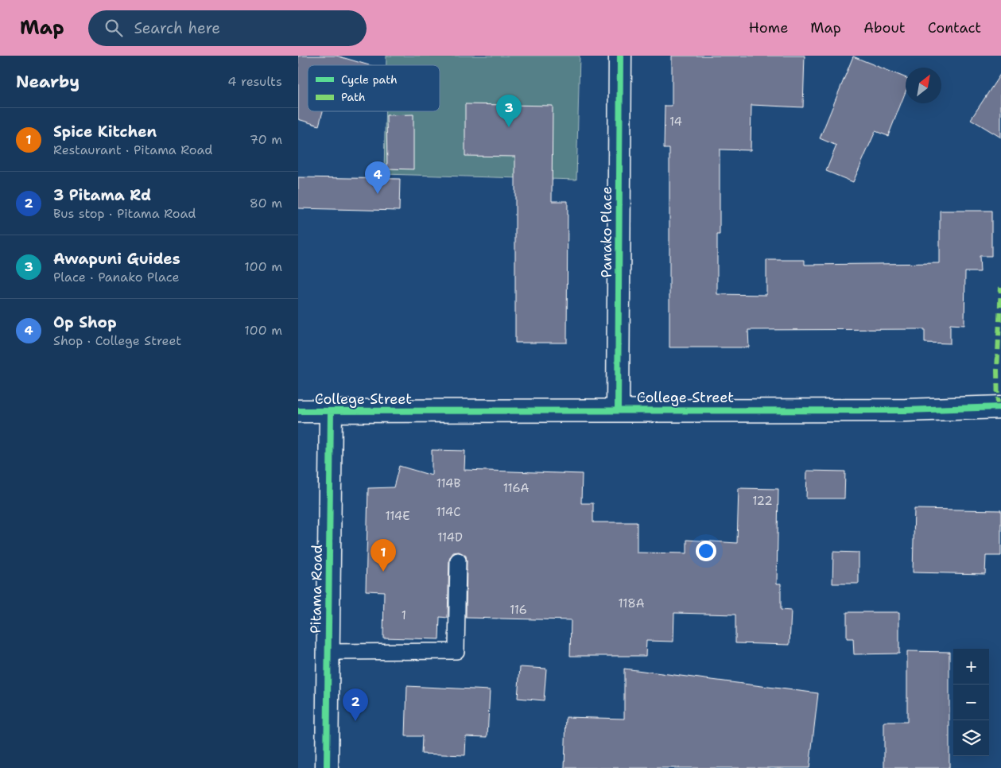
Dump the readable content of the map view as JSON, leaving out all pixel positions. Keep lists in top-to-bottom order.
{
  "streets": {
    "street": ["Panako Place", "College Street", "Pitama Road"]
  },
  "crossings": [
    ["Panako Place", "College Street"],
    ["College Street", "Pitama Road"]
  ],
  "house_numbers": [
    "14",
    "114B",
    "116A",
    "122",
    "114C",
    "114E",
    "114D",
    "118A",
    "116",
    "1"
  ],
  "legend": ["Cycle path", "Path"],
  "north": "top right",
  "page": {
    "header": "Map",
    "search": "Search here",
    "nav": [
      "Home",
      "Map",
      "About",
      "Contact"
    ],
    "heading": ["Nearby", "4 results"],
    "pins": [
      "3",
      "4",
      "1",
      "2"
    ],
    "list": [
      {
        "mark": "1",
        "name": "Spice Kitchen",
        "note": "Restaurant · Pitama Road",
        "value": "70 m"
      },
      {
        "mark": "2",
        "name": "3 Pitama Rd",
        "note": "Bus stop · Pitama Road",
        "value": "80 m"
      },
      {
        "mark": "3",
        "name": "Awapuni Guides",
        "note": "Place · Panako Place",
        "value": "100 m"
      },
      {
        "mark": "4",
        "name": "Op Shop",
        "note": "Shop · College Street",
        "value": "100 m"
      }
    ],
    "map_buttons": ["+", "−"]
  }
}
